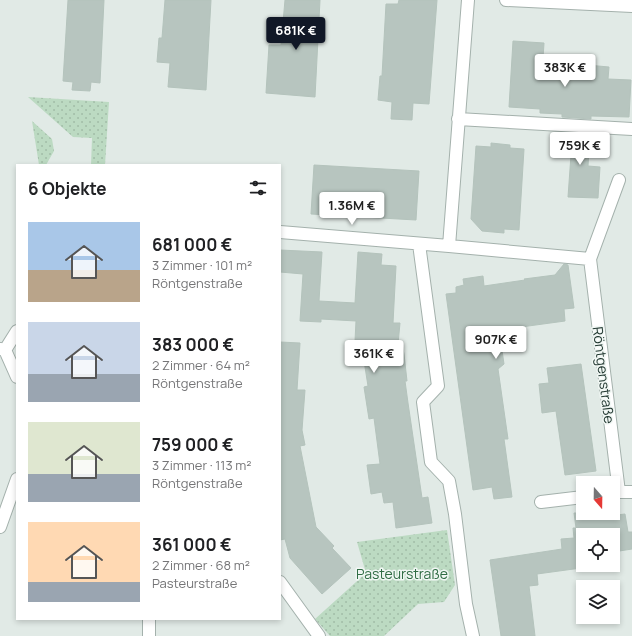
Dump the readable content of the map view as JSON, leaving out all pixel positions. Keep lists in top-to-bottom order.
{
  "streets": {
    "street": ["Röntgenstraße"]
  },
  "parks": ["Pasteurstraße"],
  "north": "bottom",
  "page": {
    "price": [
      "681K €",
      "383K €",
      "759K €",
      "1.36M €",
      "907K €",
      "361K €"
    ],
    "heading": "6 Objekte",
    "list": [
      {
        "name": "681 000 €",
        "note": "3 Zimmer · 101 m² · Röntgenstraße"
      },
      {
        "name": "383 000 €",
        "note": "2 Zimmer · 64 m² · Röntgenstraße"
      },
      {
        "name": "759 000 €",
        "note": "3 Zimmer · 113 m² · Röntgenstraße"
      },
      {
        "name": "361 000 €",
        "note": "2 Zimmer · 68 m² · Pasteurstraße"
      }
    ]
  }
}
